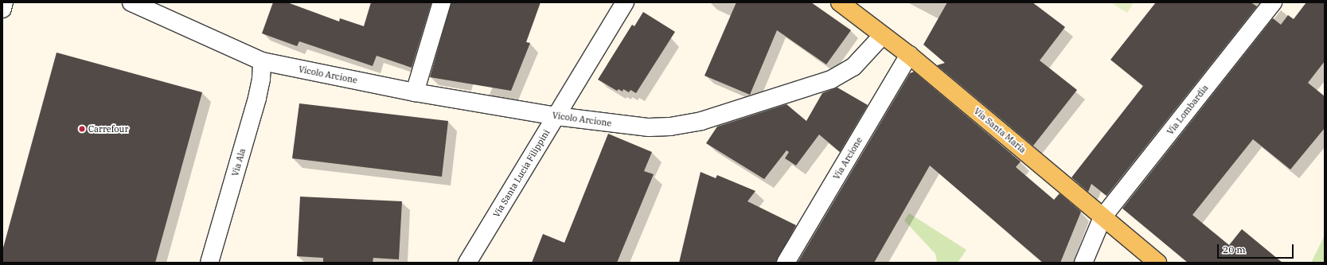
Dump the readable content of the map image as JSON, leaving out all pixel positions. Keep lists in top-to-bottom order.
{
  "streets": {
    "main road": ["Via Santa Maria"],
    "street": [
      "Vicolo Arcione",
      "Via Lombardia",
      "Via Arcione",
      "Via Ala",
      "Via Santa Lucia Filippini"
    ]
  },
  "crossings": [
    ["Vicolo Arcione", "Via Santa Maria"],
    ["Vicolo Arcione", "Via Ala"],
    ["Vicolo Arcione", "Via Santa Lucia Filippini"],
    ["Via Lombardia", "Via Santa Maria"],
    ["Via Santa Maria", "Via Arcione"]
  ],
  "places": ["Carrefour"],
  "scale_bar": "20 m"
}
